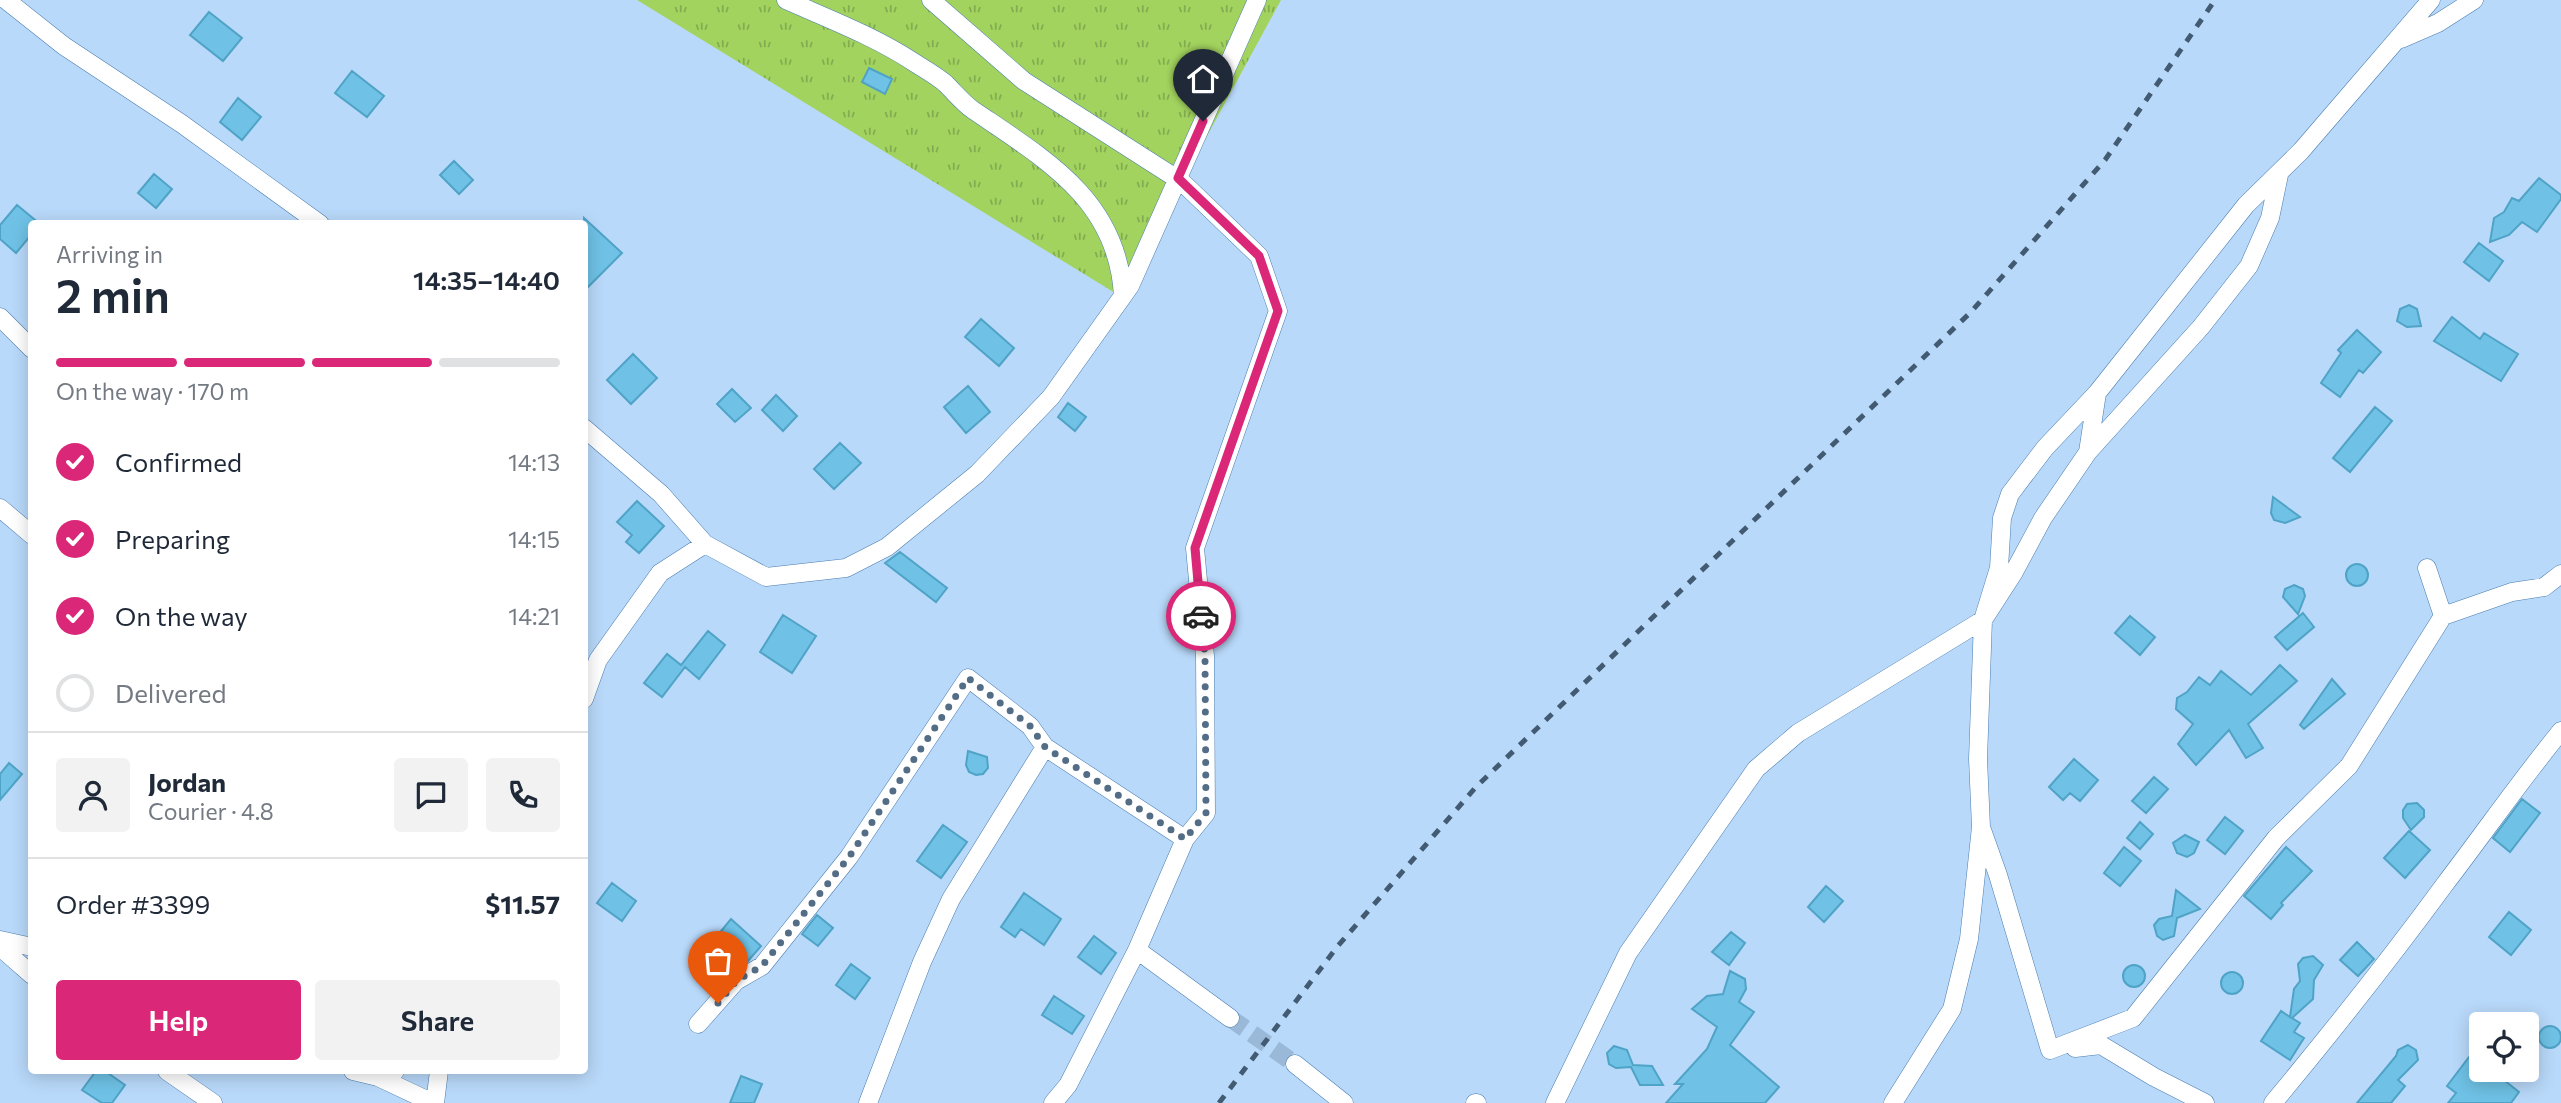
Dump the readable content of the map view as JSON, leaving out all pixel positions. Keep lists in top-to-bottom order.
{
  "page": {
    "heading": ["2 min", "Arriving in", "14:35–14:40"],
    "panel": [
      "Jordan",
      "Courier · 4.8",
      "Order #3399",
      "$11.57"
    ],
    "bar": "On the way · 170 m",
    "list": [
      ["Confirmed", "14:13"],
      ["Preparing", "14:15"],
      ["On the way", "14:21"],
      "Delivered"
    ],
    "buttons": ["Help", "Share"]
  }
}
